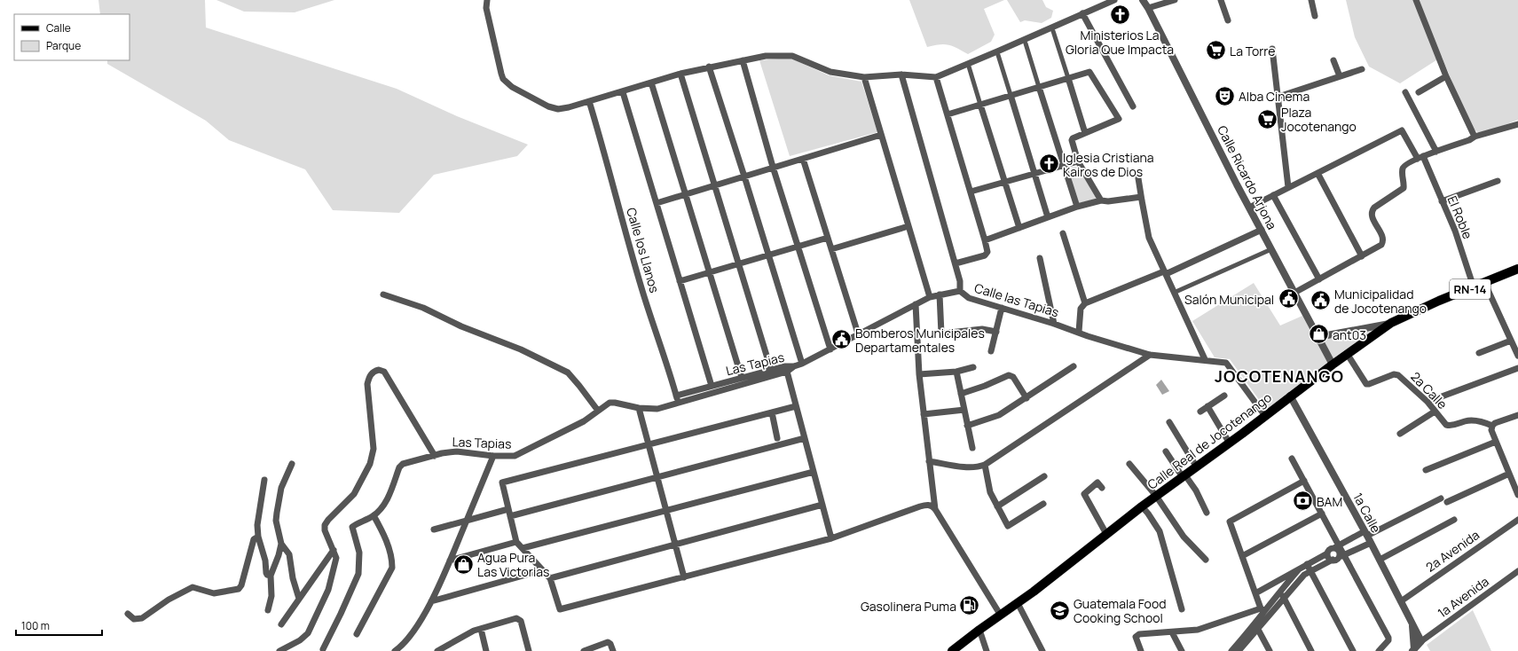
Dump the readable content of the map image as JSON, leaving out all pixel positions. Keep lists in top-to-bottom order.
{
  "streets": {
    "main road": ["RN-14", "Calle Real de Jocotenango"],
    "street": [
      "Calle Ricardo Arjona",
      "El Roble",
      "Calle los Llanos",
      "Calle las Tapias",
      "Las Tapias",
      "2a Calle",
      "1a Calle",
      "2a Avenida",
      "1a Avenida"
    ]
  },
  "crossings": [
    ["Calle Ricardo Arjona", "Calle Real de Jocotenango"],
    ["El Roble", "Calle Real de Jocotenango"],
    ["Calle los Llanos", "Las Tapias"],
    ["Calle las Tapias", "Las Tapias"],
    ["Calle las Tapias", "Calle Real de Jocotenango"],
    ["2a Calle", "Calle Real de Jocotenango"],
    ["Calle Real de Jocotenango", "1a Calle"],
    ["1a Calle", "2a Avenida"],
    ["1a Calle", "1a Avenida"]
  ],
  "districts": ["JOCOTENANGO"],
  "places": {
    "church": ["Ministerios La Gloria Que Impacta", "Iglesia Cristiana Kairos de Dios"],
    "supermarket": ["La Torre", "Plaza Jocotenango"],
    "theatre": ["Alba Cinema"],
    "public building": ["Salón Municipal", "Municipalidad de Jocotenango", "Bomberos Municipales Departamentales"],
    "shop": ["ant03", "Agua Pura Las Victorias"],
    "bank": ["BAM"],
    "fuel station": ["Gasolinera Puma"],
    "school or university": ["Guatemala Food Cooking School"]
  },
  "legend": ["Calle", "Parque"],
  "scale_bar": "100 m"
}
